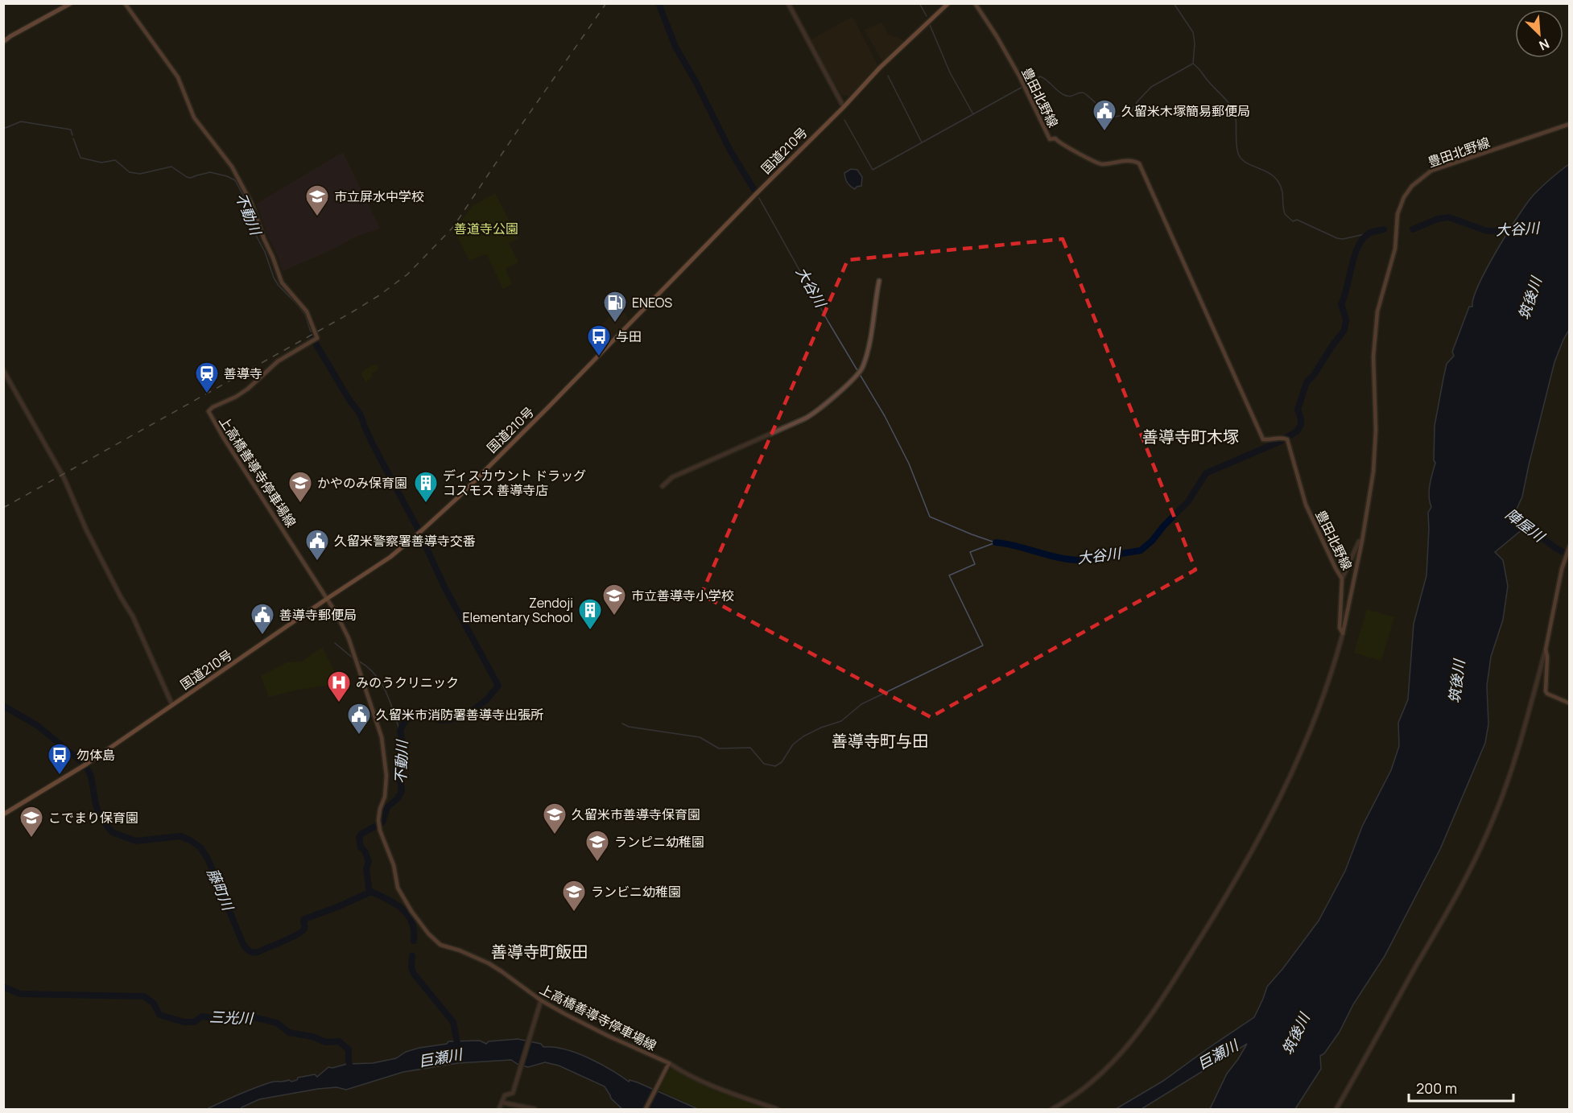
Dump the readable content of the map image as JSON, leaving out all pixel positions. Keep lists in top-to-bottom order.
{
  "streets": {
    "highway": ["国道210号"],
    "main road": ["豊田北野線", "上高橋善導寺停車場線"]
  },
  "crossings": [
    ["国道210号", "上高橋善導寺停車場線"]
  ],
  "districts": ["善導寺町木塚", "善導寺町与田", "善導寺町飯田"],
  "water": [
    "不動川",
    "大谷川",
    "筑後川",
    "陣屋川",
    "藤町川",
    "三光川",
    "巨瀬川"
  ],
  "parks": ["善道寺公園"],
  "places": {
    "public building": [
      "久留米木塚簡易郵便局",
      "久留米警察署善導寺交番",
      "善導寺郵便局",
      "久留米市消防署善導寺出張所"
    ],
    "school or university": [
      "市立屏水中学校",
      "かやのみ保育園",
      "市立善導寺小学校",
      "久留米市善導寺保育園",
      "こでまり保育園",
      "ランピニ幼稚園",
      "ランビニ幼稚園"
    ],
    "fuel station": ["ENEOS"],
    "bus stop": ["与田", "勿体島"],
    "station": ["善導寺"],
    "building": ["ディスカウント ドラッグ コスモス 善導寺店", "Zendoji Elementary School"],
    "hospital": ["みのうクリニック"]
  },
  "scale_bar": "200 m",
  "north": "bottom right"
}
